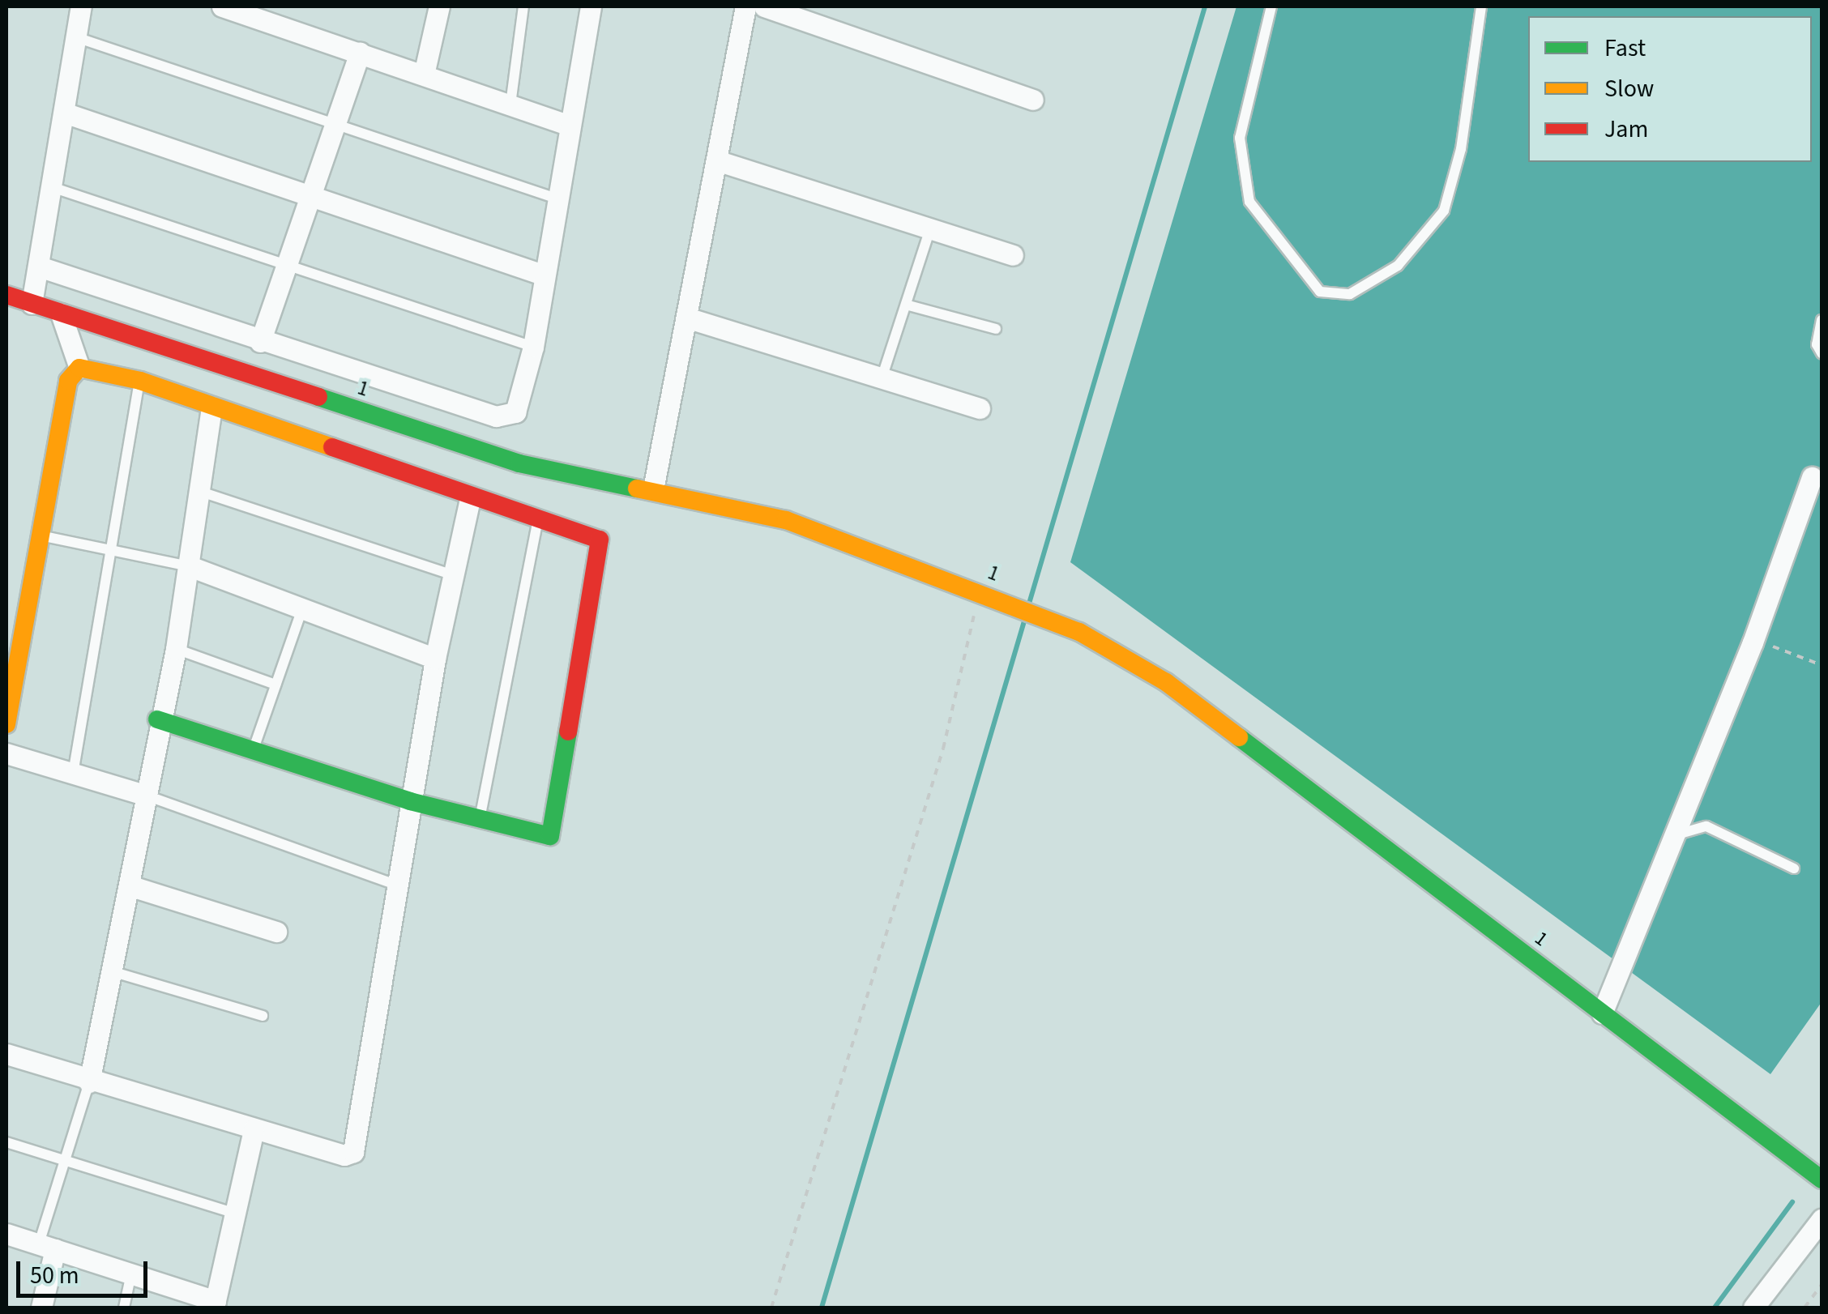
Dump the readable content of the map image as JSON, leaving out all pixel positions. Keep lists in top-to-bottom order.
{
  "streets": {
    "street": ["1"]
  },
  "legend": ["Fast", "Slow", "Jam"],
  "scale_bar": "50 m"
}
